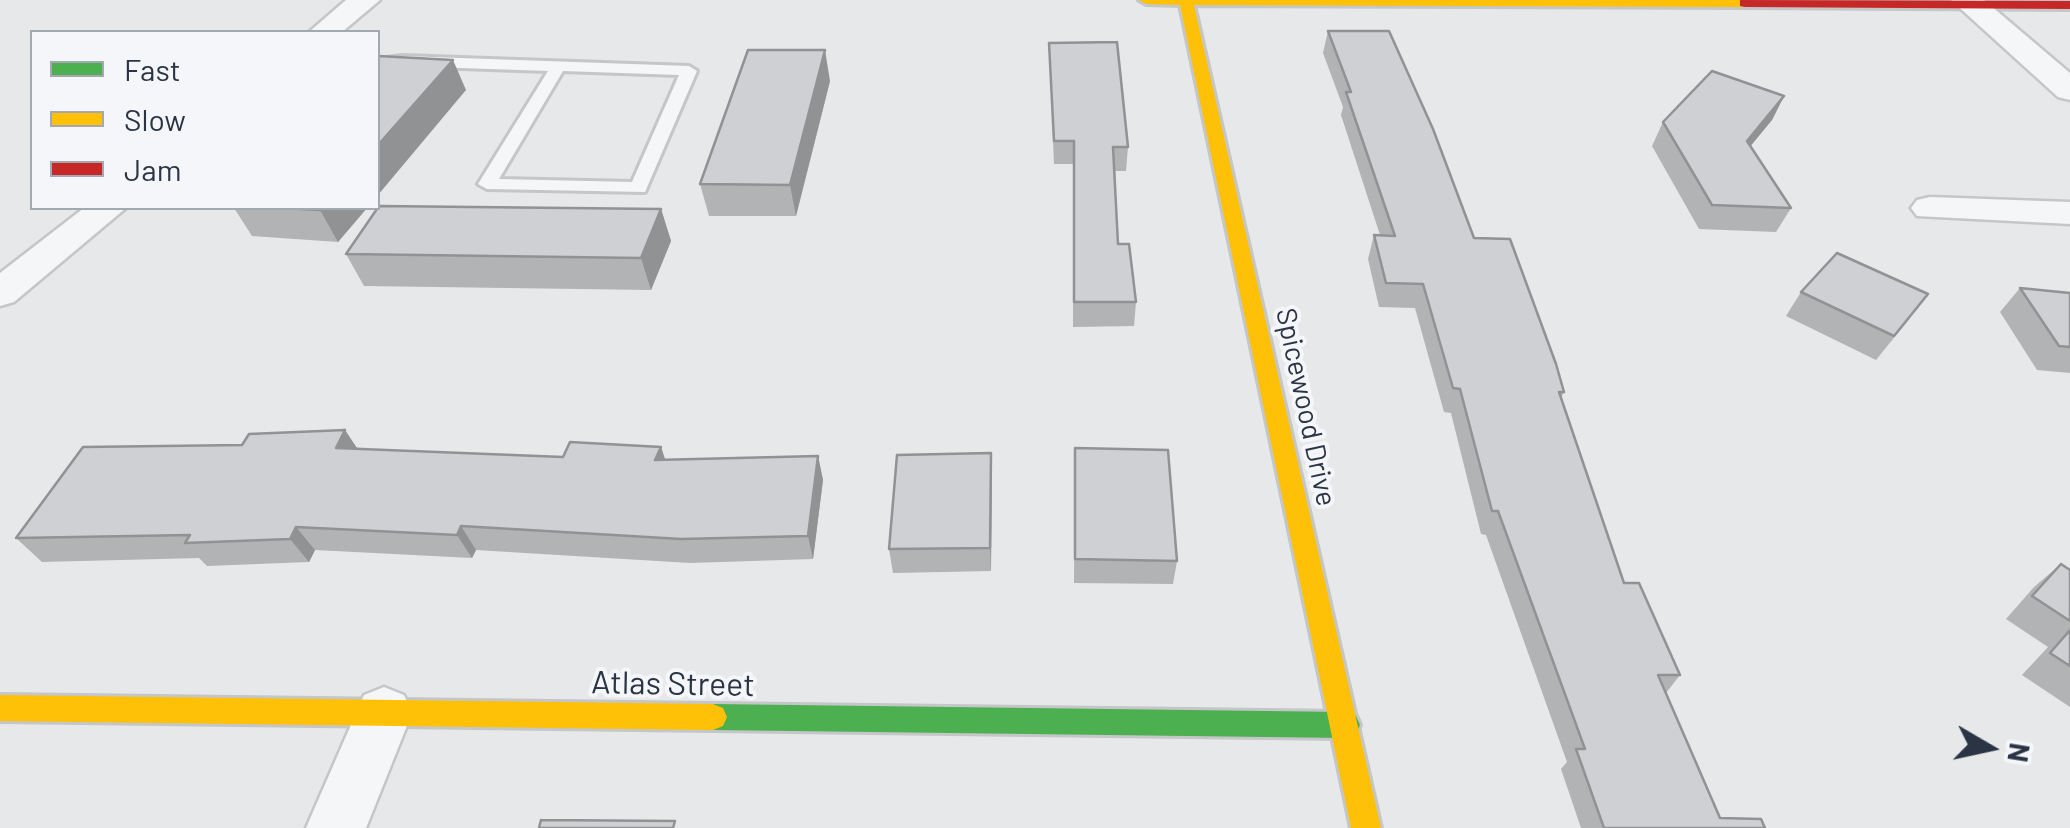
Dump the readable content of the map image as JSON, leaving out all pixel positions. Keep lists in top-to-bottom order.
{
  "streets": {
    "street": ["Spicewood Drive", "Atlas Street"]
  },
  "crossings": [
    ["Spicewood Drive", "Atlas Street"]
  ],
  "legend": ["Fast", "Slow", "Jam"],
  "north": "right"
}
